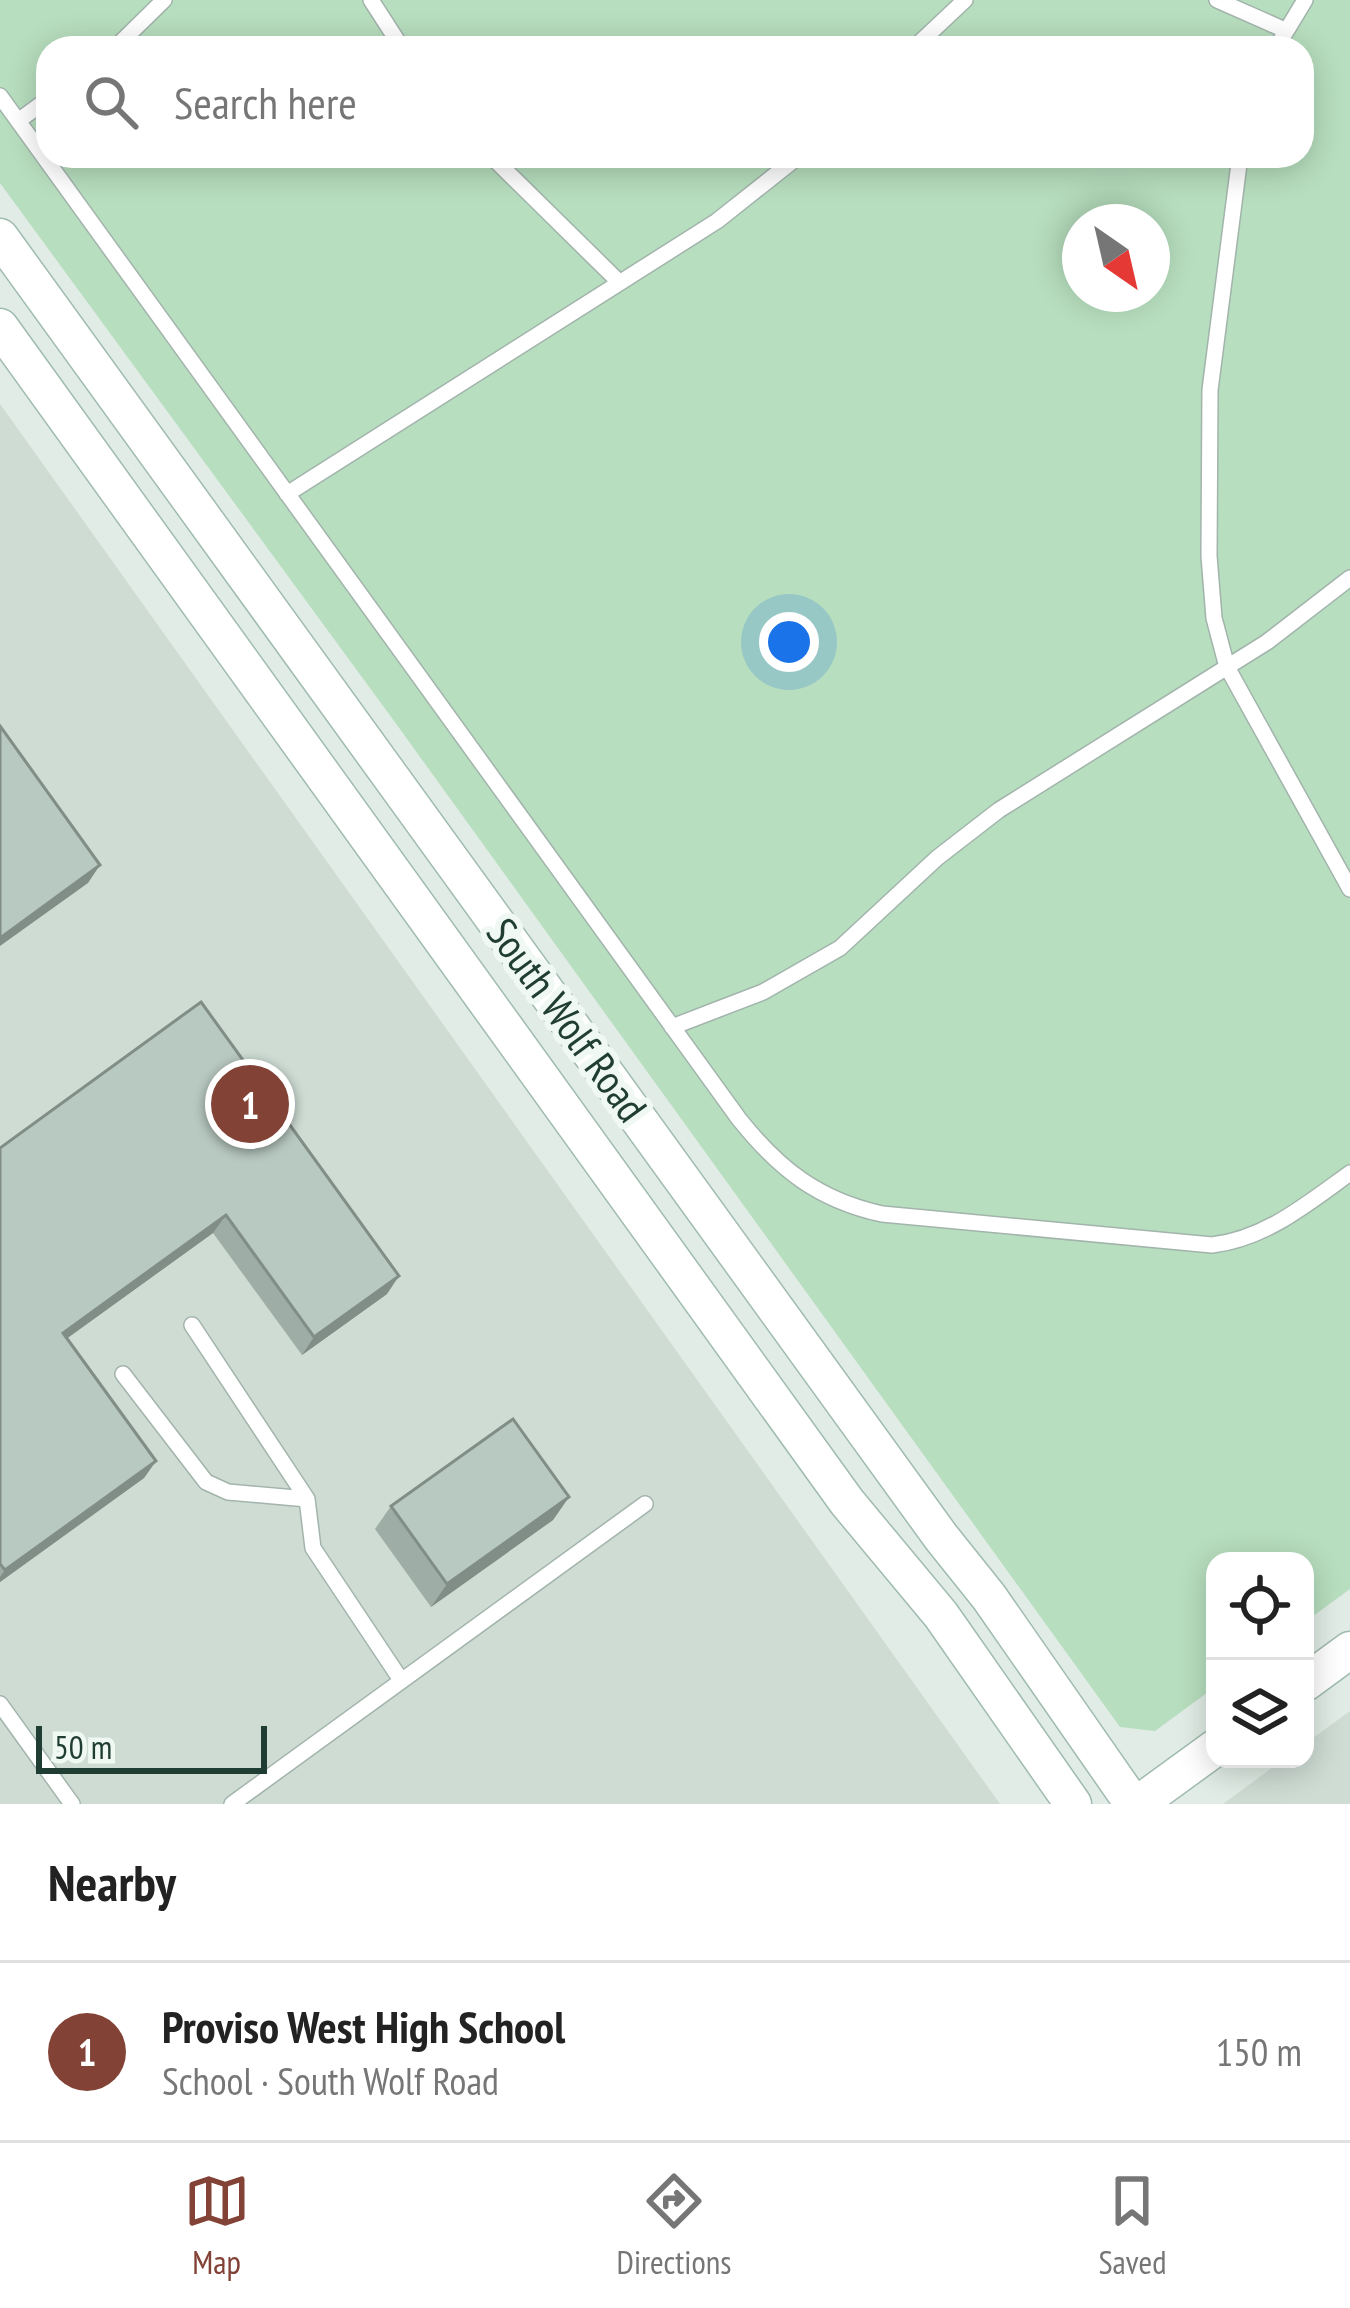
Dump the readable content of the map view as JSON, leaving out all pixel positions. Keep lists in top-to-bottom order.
{
  "streets": {
    "main road": ["South Wolf Road"]
  },
  "scale_bar": "50 m",
  "north": "bottom right",
  "page": {
    "search": "Search here",
    "pins": "1",
    "scale": "50 m",
    "heading": "Nearby",
    "list": [
      {
        "mark": "1",
        "name": "Proviso West High School",
        "note": "School · South Wolf Road",
        "value": "150 m"
      }
    ],
    "nav": ["Map", "Directions", "Saved"]
  }
}
